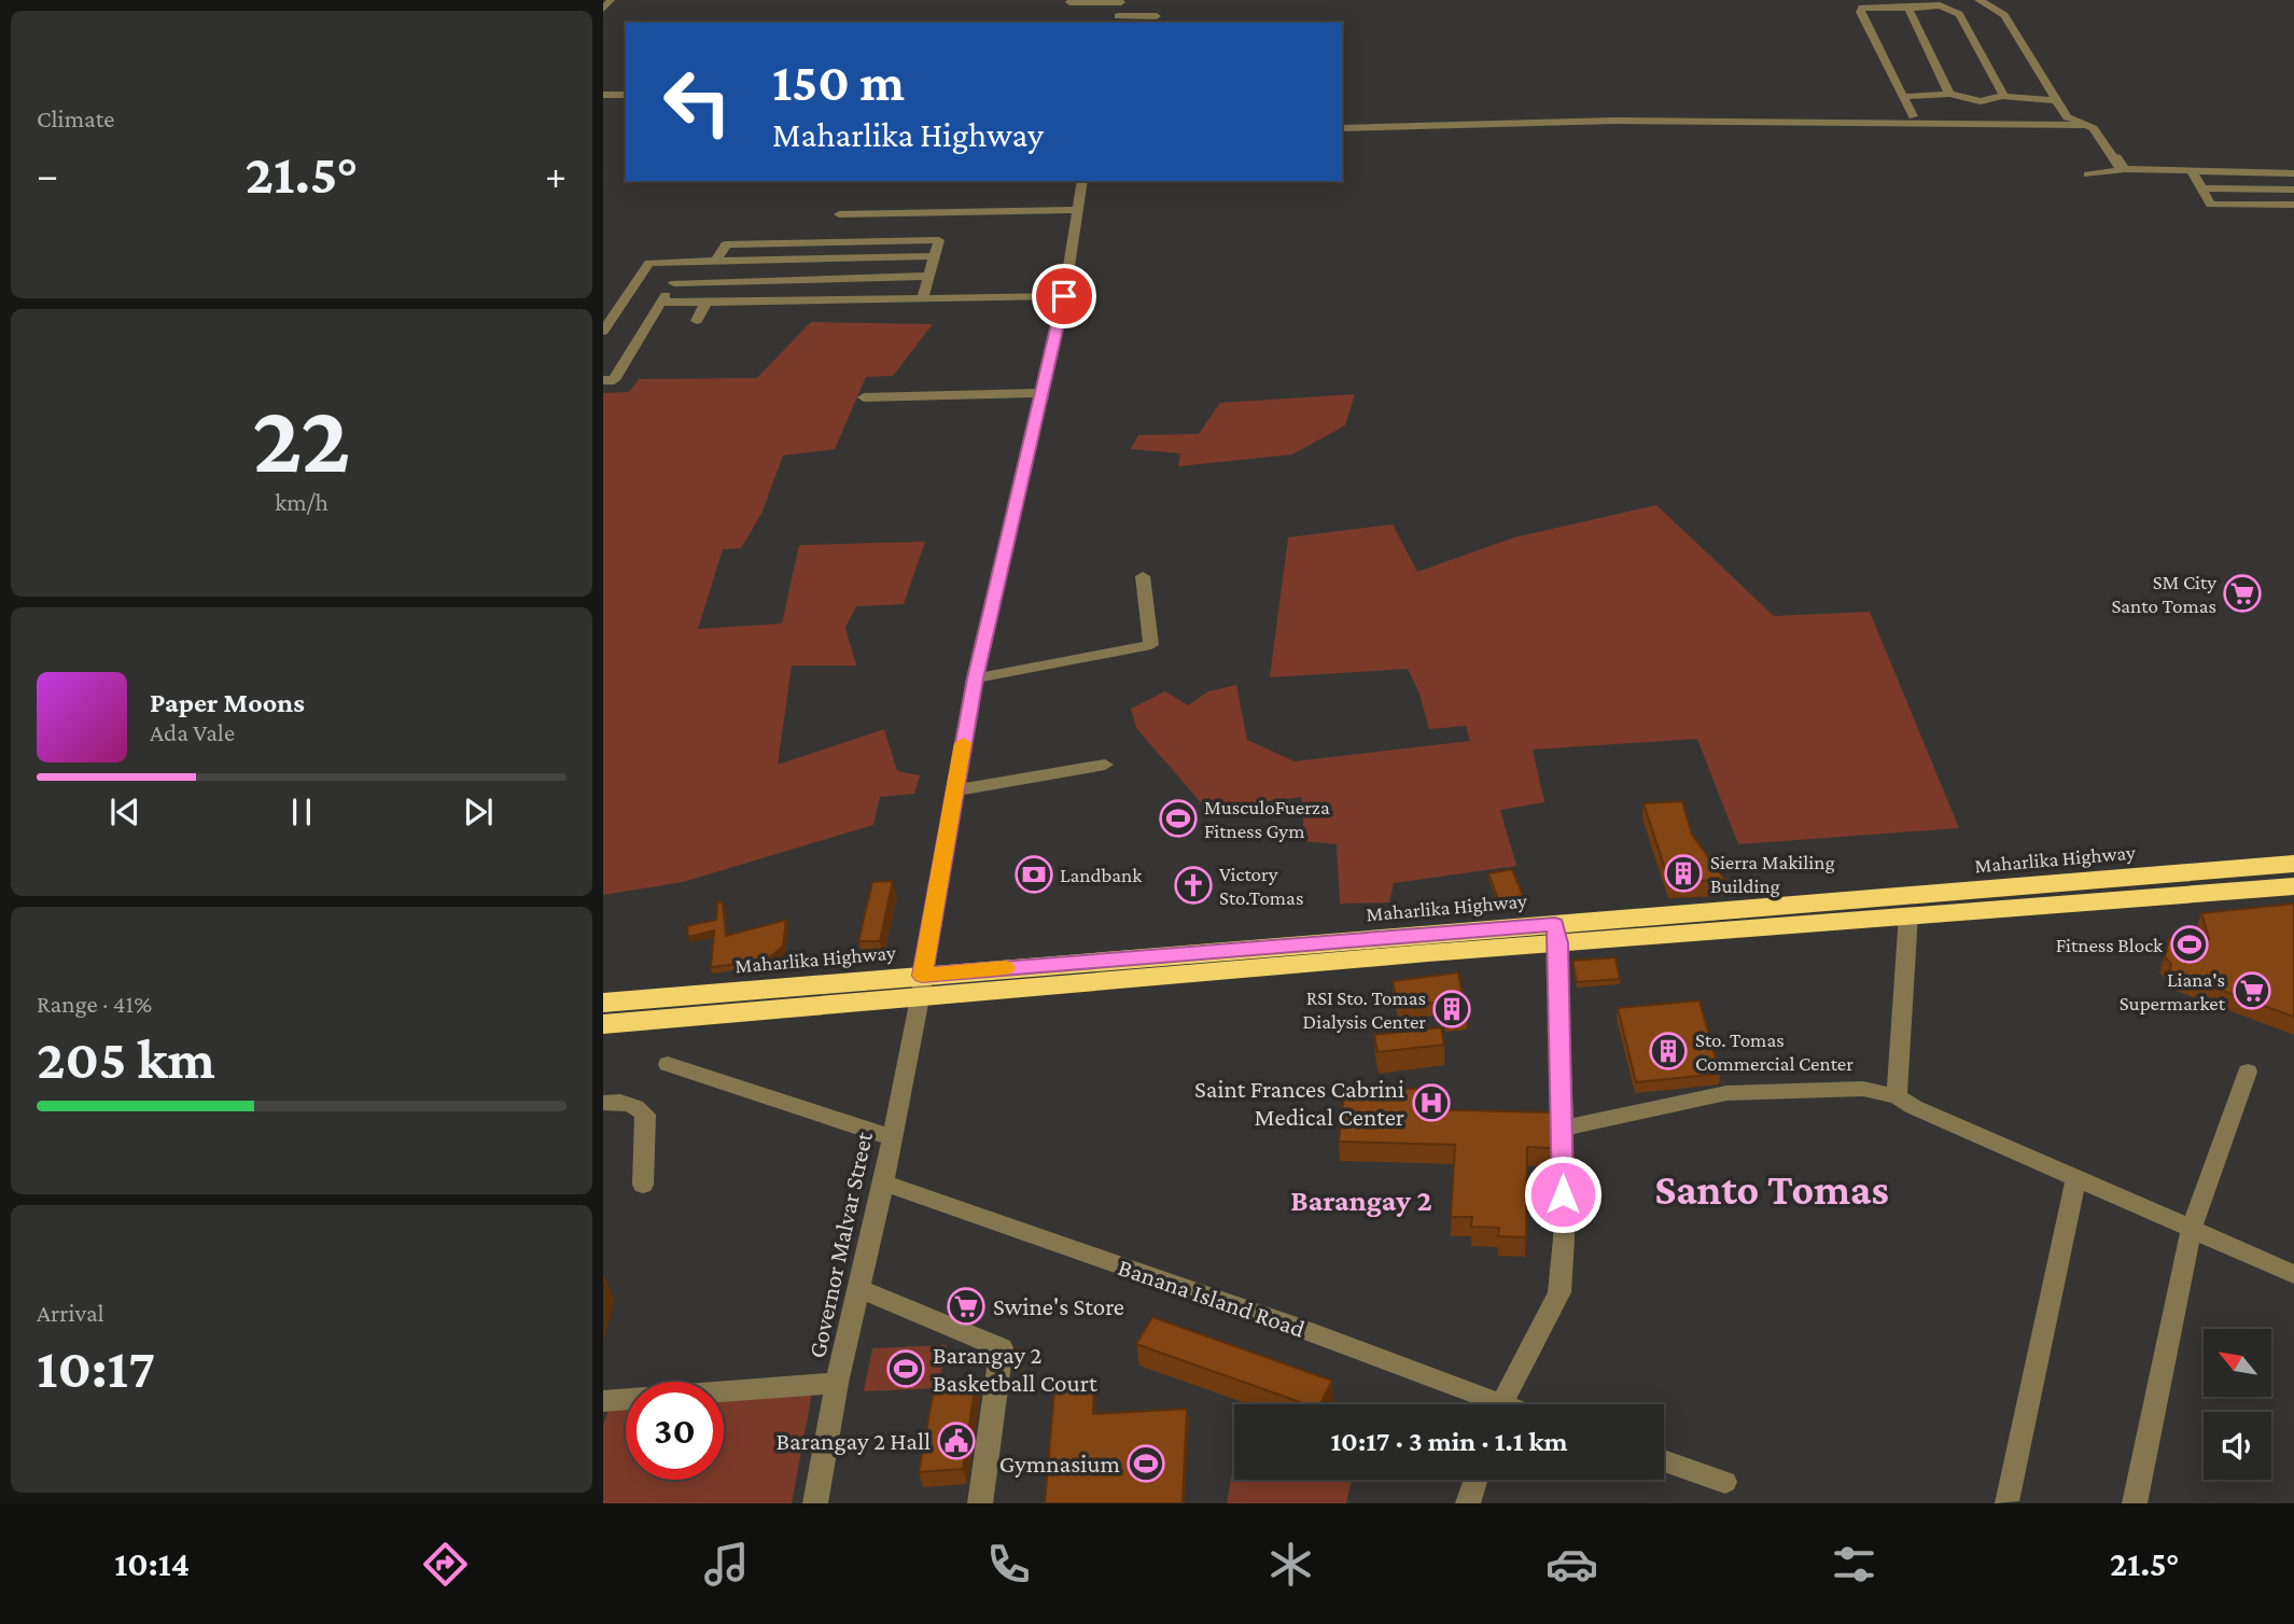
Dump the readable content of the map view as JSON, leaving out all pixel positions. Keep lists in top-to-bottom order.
{
  "streets": {
    "highway": ["Maharlika Highway"],
    "street": ["Governor Malvar Street", "Banana Island Road"]
  },
  "crossings": [
    ["Maharlika Highway", "Governor Malvar Street"],
    ["Governor Malvar Street", "Banana Island Road"]
  ],
  "districts": ["Santo Tomas", "Barangay 2"],
  "places": {
    "supermarket": ["SM City Santo Tomas", "Liana's Supermarket", "Swine's Store"],
    "sports": [
      "MusculoFuerza Fitness Gym",
      "Fitness Block",
      "Barangay 2 Basketball Court",
      "Gymnasium"
    ],
    "building": ["Sierra Makiling Building", "RSI Sto. Tomas Dialysis Center", "Sto. Tomas Commercial Center"],
    "bank": ["Landbank"],
    "church": ["Victory Sto.Tomas"],
    "hospital": ["Saint Frances Cabrini Medical Center"],
    "public building": ["Barangay 2 Hall"]
  },
  "north": "top left",
  "page": {
    "tile": [
      "Climate",
      ["22", "km/h"],
      ["Range · 41%", "205 km"],
      ["Arrival", "10:17"]
    ],
    "turn": ["150 m", "Maharlika Highway"],
    "heat": ["−", "21.5°", "+"],
    "song": ["Paper Moons", "Ada Vale"],
    "limit": "30",
    "trip": "10:17 · 3 min · 1.1 km",
    "tabs": ["10:14", "21.5°"]
  }
}
